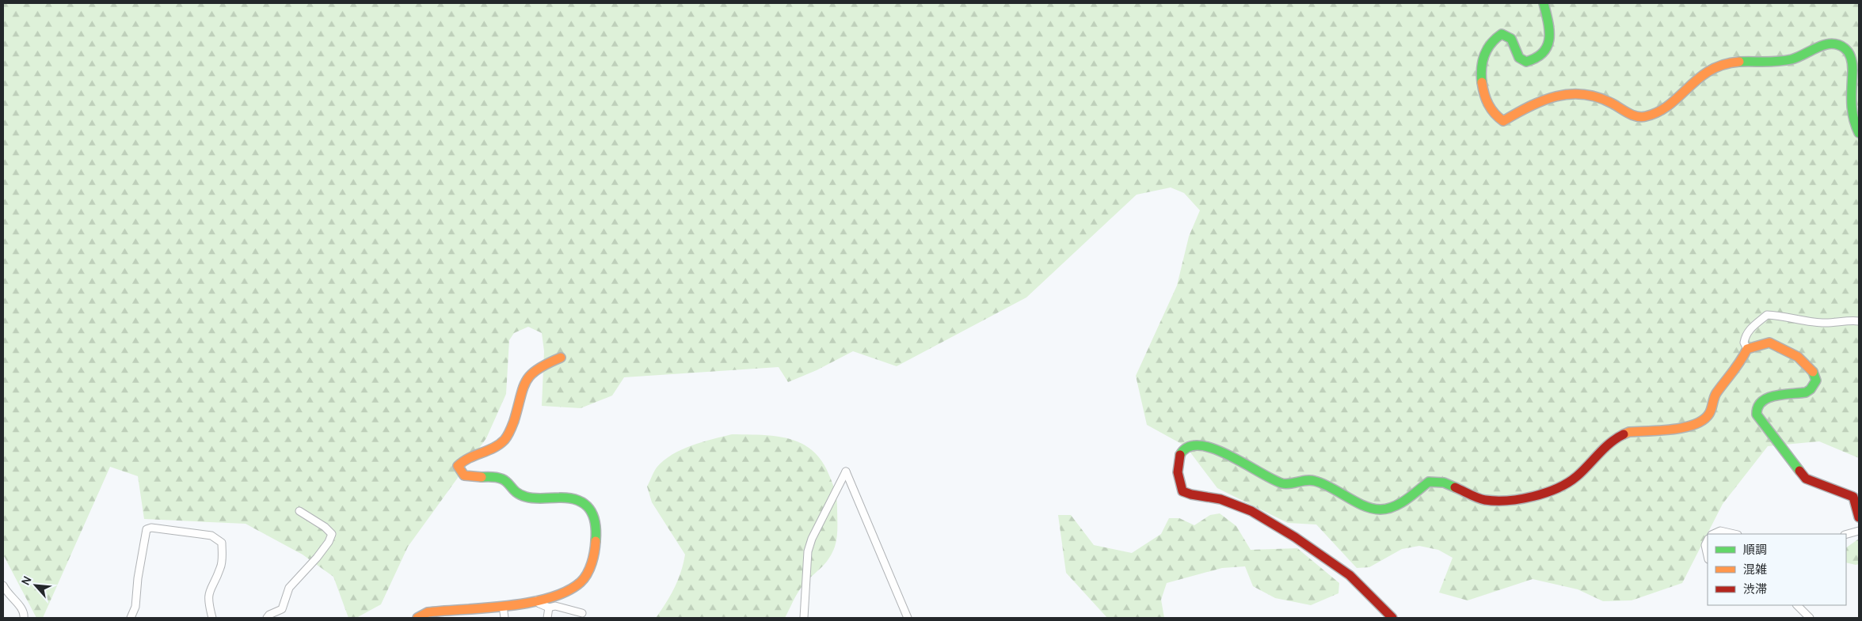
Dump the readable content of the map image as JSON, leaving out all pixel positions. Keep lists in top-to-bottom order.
{
  "legend": ["順調", "混雑", "渋滞"],
  "north": "top left"
}
